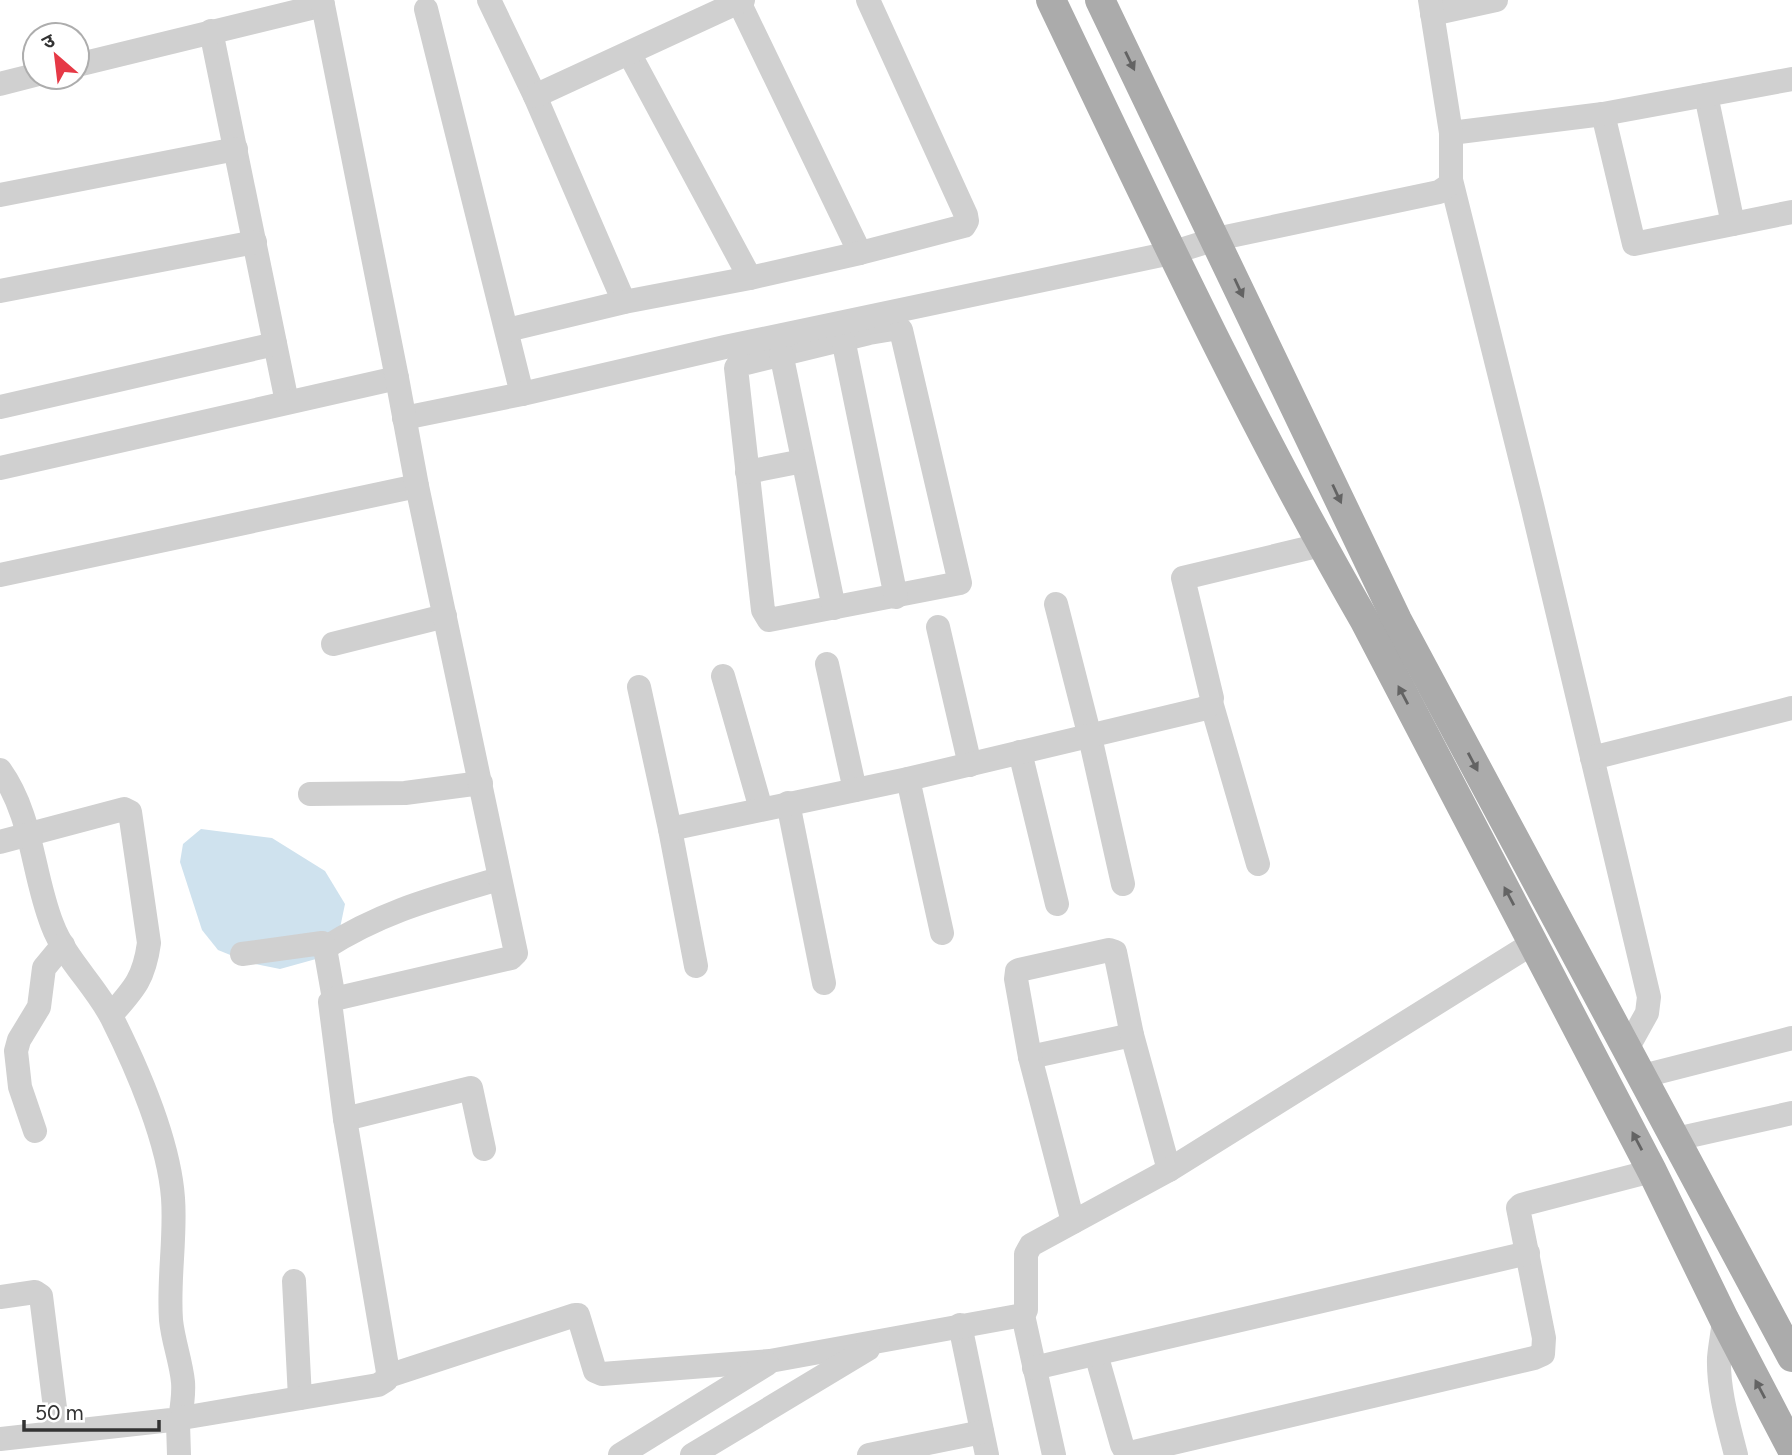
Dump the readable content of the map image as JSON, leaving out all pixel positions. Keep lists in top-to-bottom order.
{
  "scale_bar": "50 m",
  "north": "top left"
}
